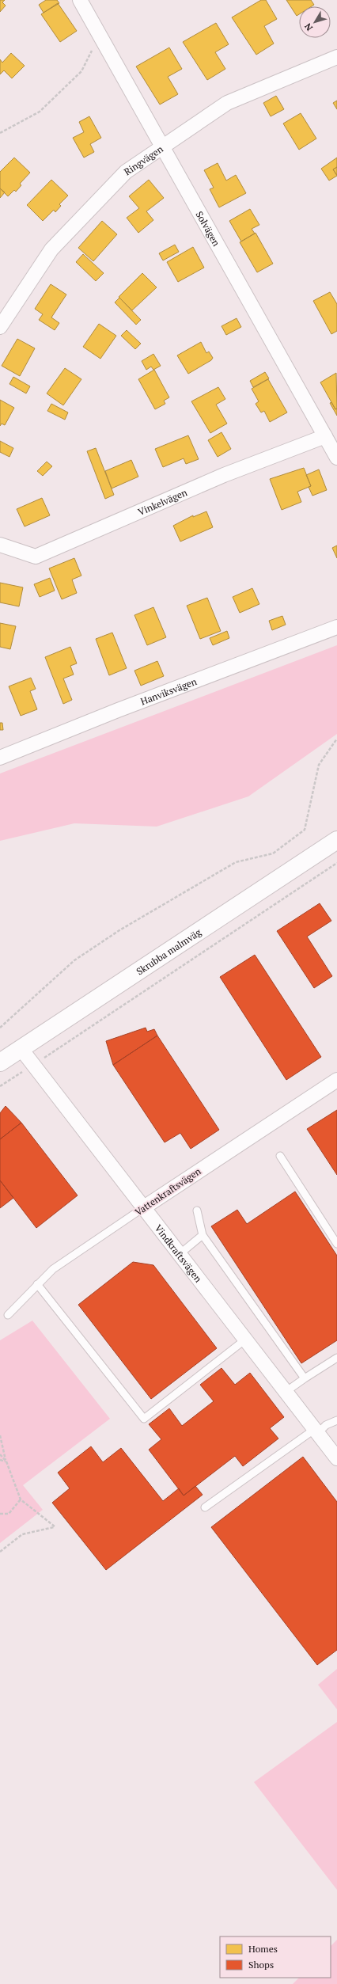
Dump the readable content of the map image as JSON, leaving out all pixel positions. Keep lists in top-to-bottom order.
{
  "streets": {
    "street": [
      "Ringvägen",
      "Solvägen",
      "Vinkelvägen",
      "Hanviksvägen",
      "Skrubba malmväg",
      "Vattenkraftsvägen",
      "Vindkraftsvägen"
    ]
  },
  "crossings": [
    ["Ringvägen", "Solvägen"],
    ["Solvägen", "Vinkelvägen"],
    ["Skrubba malmväg", "Vindkraftsvägen"],
    ["Vattenkraftsvägen", "Vindkraftsvägen"]
  ],
  "legend": ["Homes", "Shops"],
  "north": "bottom left"
}
